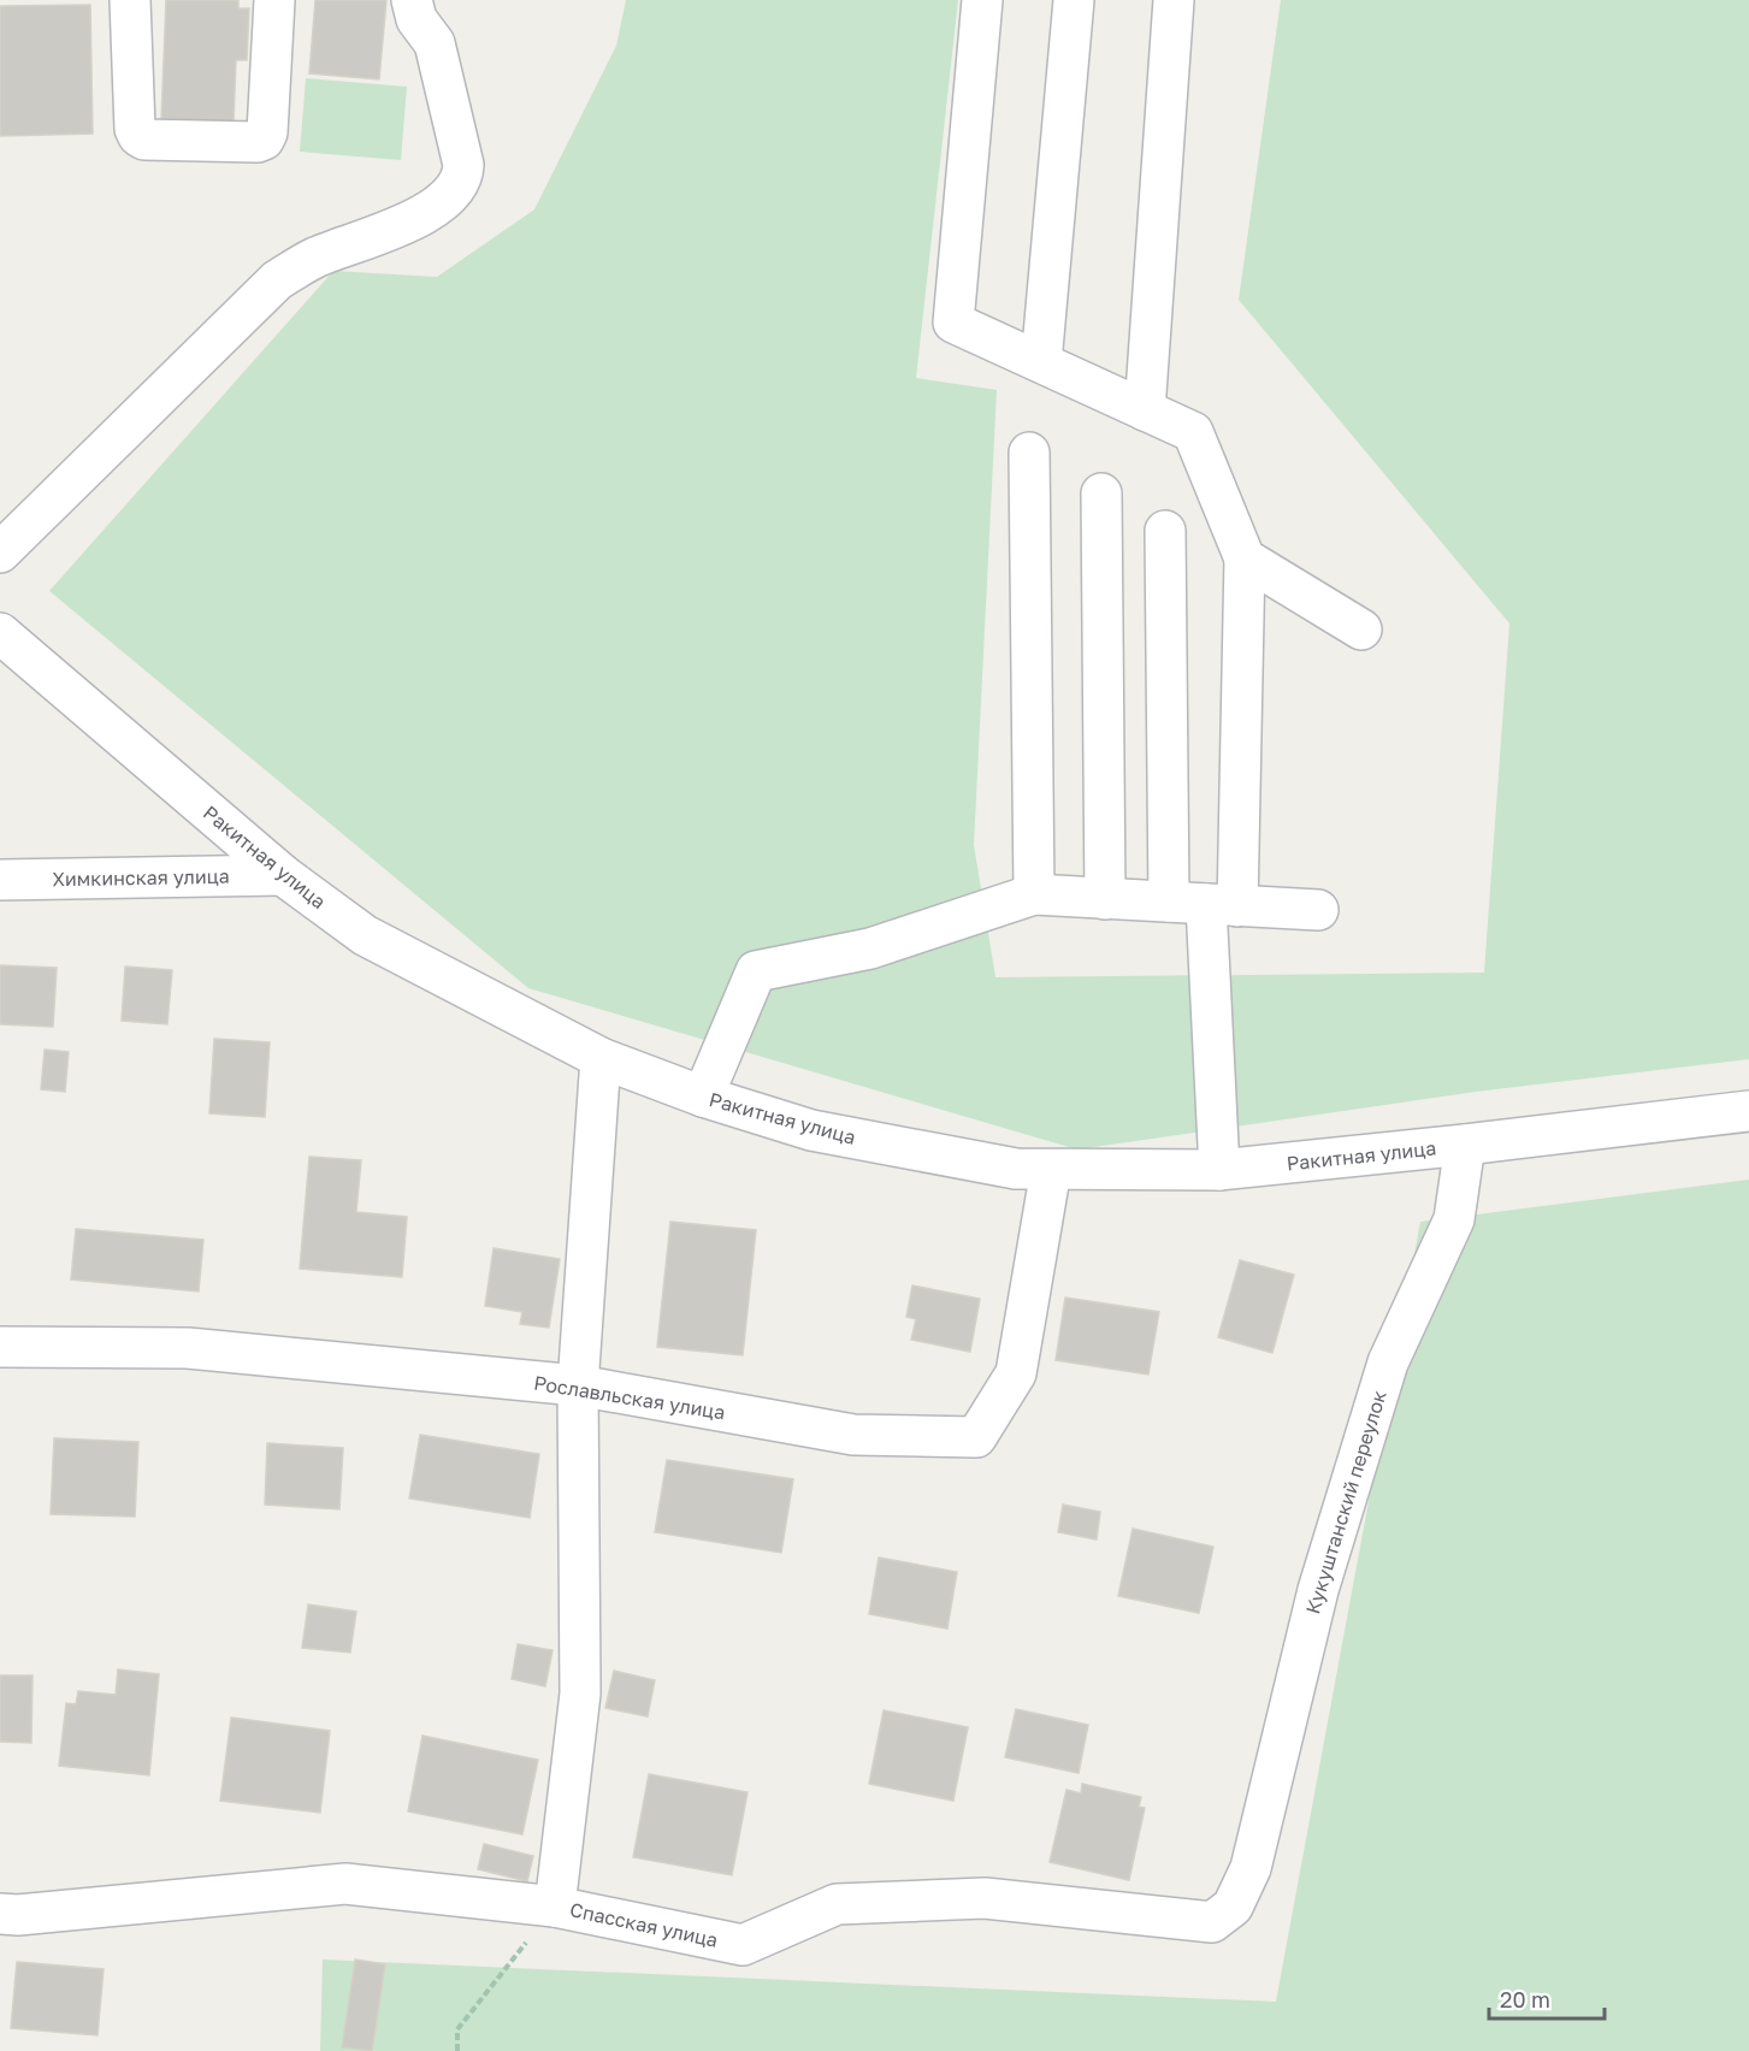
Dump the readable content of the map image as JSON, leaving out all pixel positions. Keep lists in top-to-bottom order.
{
  "streets": {
    "street": [
      "Ракитная улица",
      "Химкинская улица",
      "Рославльская улица",
      "Кукуштанский переулок",
      "Спасская улица"
    ]
  },
  "crossings": [
    ["Ракитная улица", "Химкинская улица"],
    ["Ракитная улица", "Рославльская улица"],
    ["Ракитная улица", "Кукуштанский переулок"],
    ["Кукуштанский переулок", "Спасская улица"]
  ],
  "scale_bar": "20 m"
}
